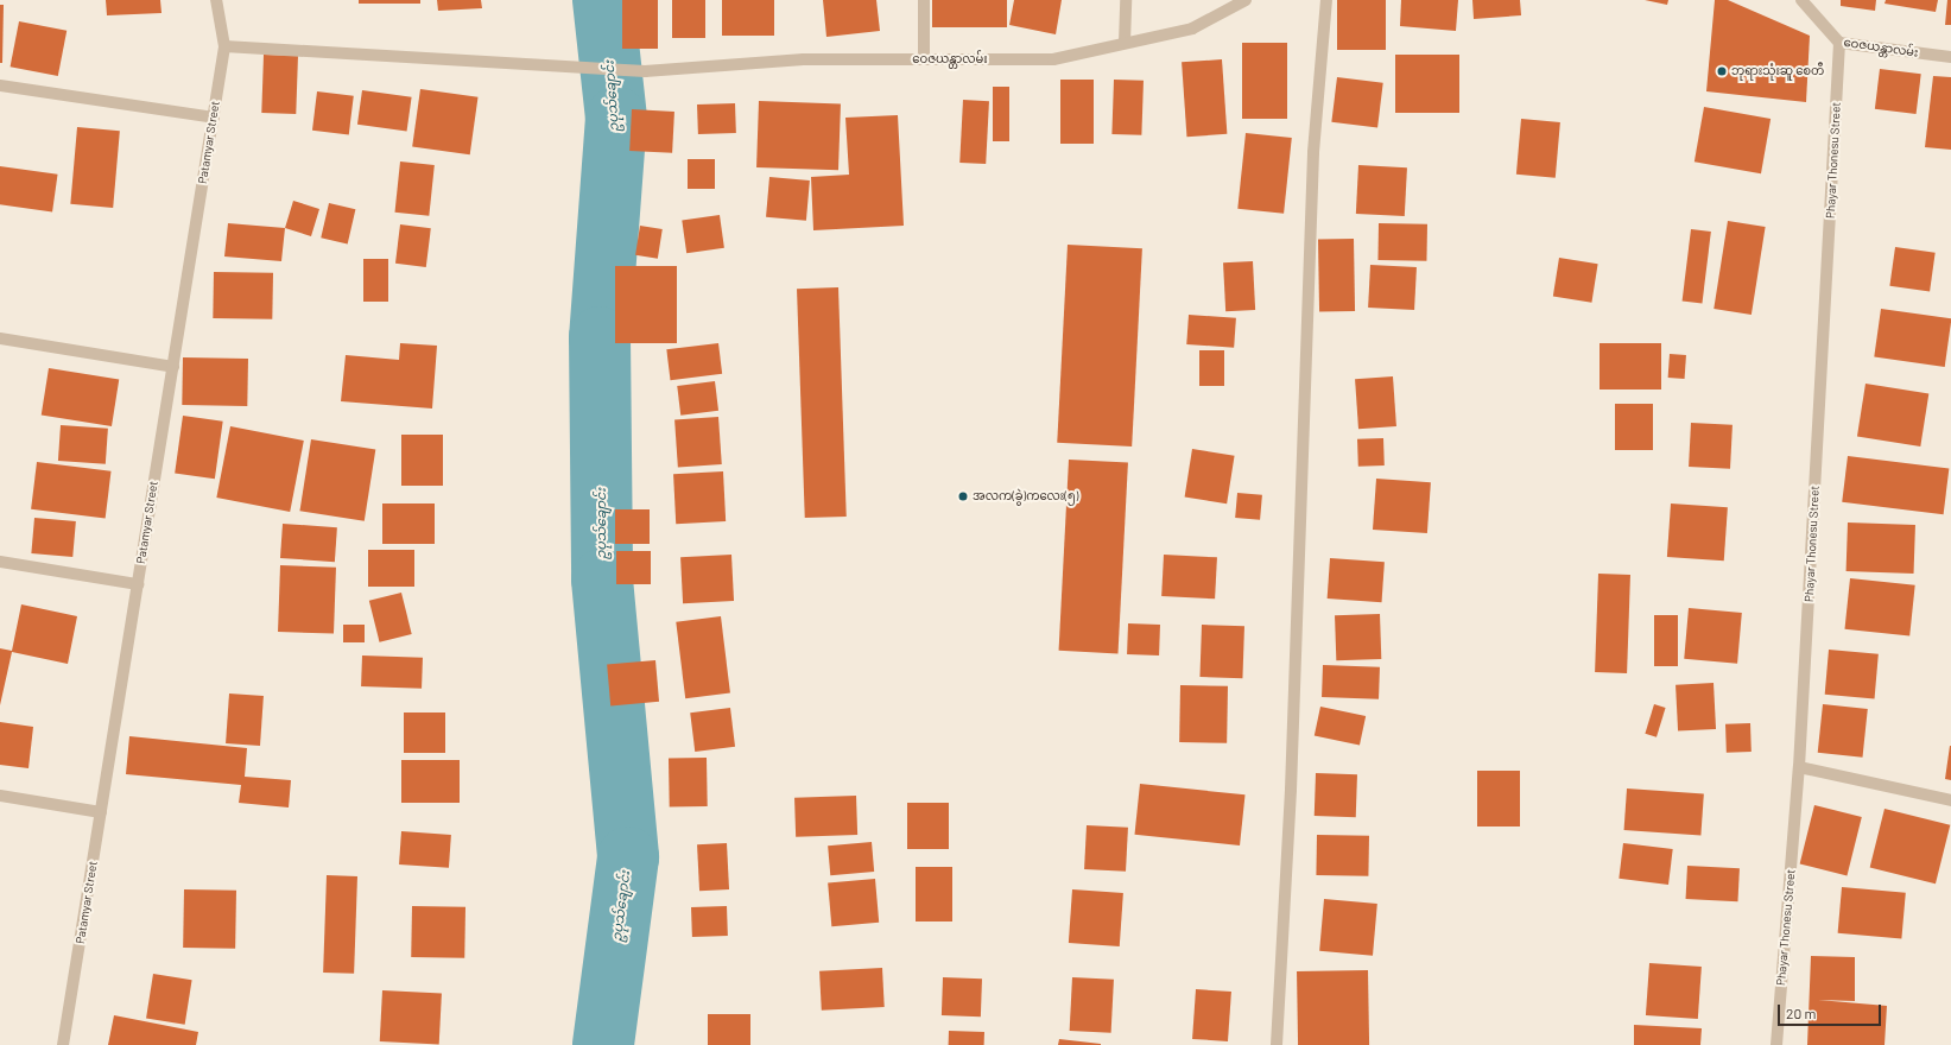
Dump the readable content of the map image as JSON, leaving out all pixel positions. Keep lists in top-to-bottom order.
{
  "streets": {
    "street": ["ဝေဇယန္တာလမ်း", "Patamyar Street", "Phayar Thonesu Street"]
  },
  "crossings": [
    ["ဝေဇယန္တာလမ်း", "Patamyar Street"],
    ["ဝေဇယန္တာလမ်း", "Phayar Thonesu Street"]
  ],
  "water": ["ဥပုသ်ချောင်း"],
  "places": ["ဘုရားသုံးဆူ စေတီ", "အလက(ခွဲ)ကလေး(၅)"],
  "scale_bar": "20 m"
}
